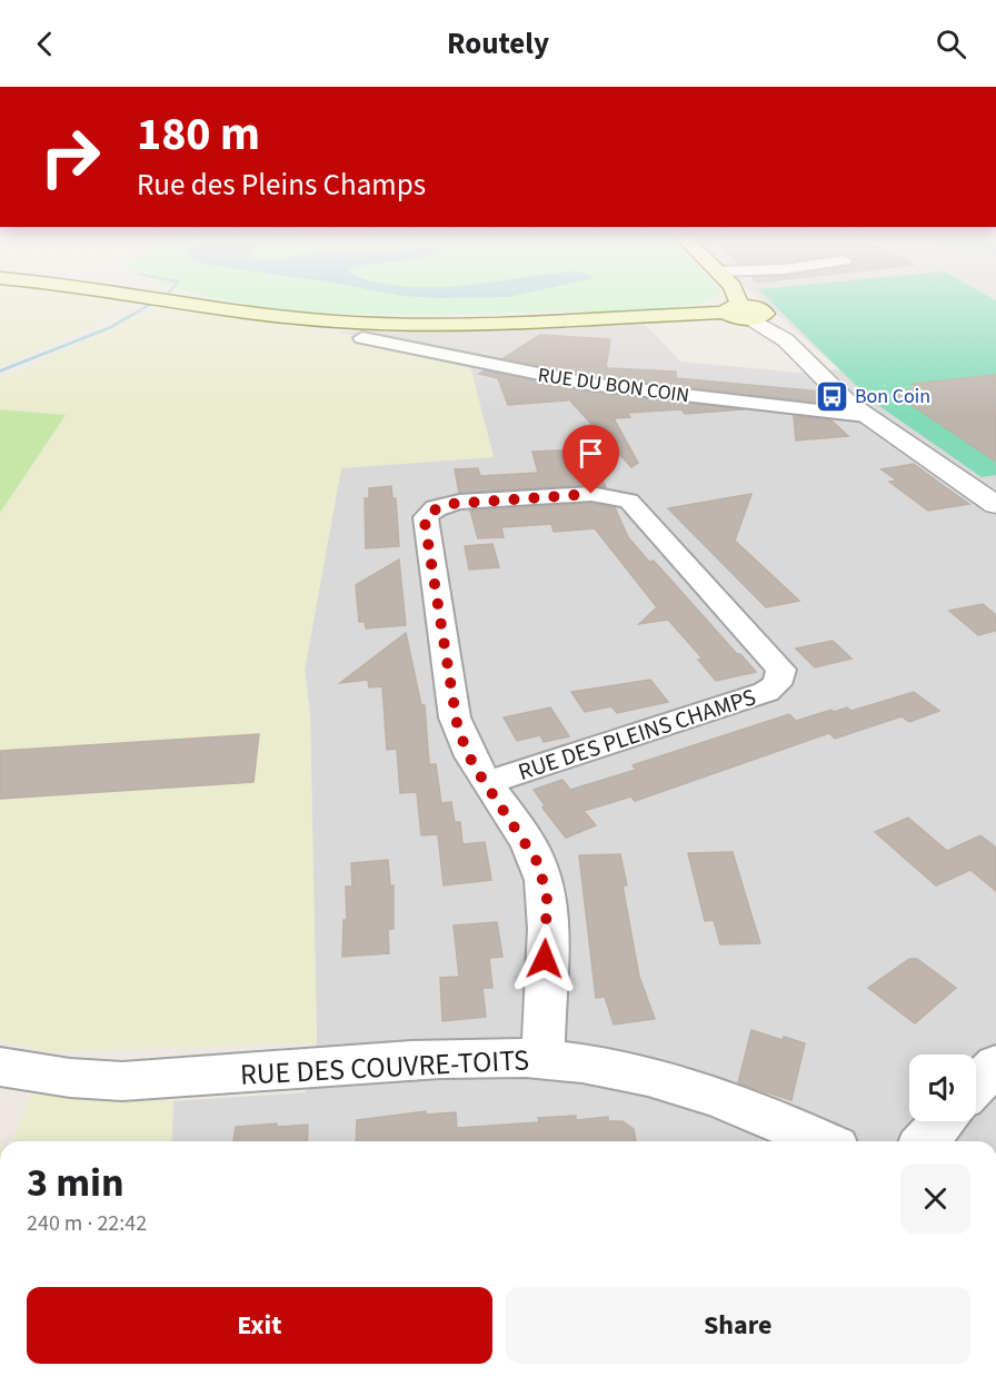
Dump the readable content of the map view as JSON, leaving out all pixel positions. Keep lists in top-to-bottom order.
{
  "streets": {
    "street": ["RUE DU BON COIN", "RUE DES PLEINS CHAMPS", "RUE DES COUVRE-TOITS"]
  },
  "crossings": [
    ["RUE DES PLEINS CHAMPS", "RUE DES COUVRE-TOITS"]
  ],
  "places": {
    "bus stop": ["Bon Coin"]
  },
  "page": {
    "header": "Routely",
    "turn": ["180 m", "Rue des Pleins Champs"],
    "heading": ["3 min", "240 m · 22:42"],
    "buttons": ["Exit", "Share"]
  }
}
